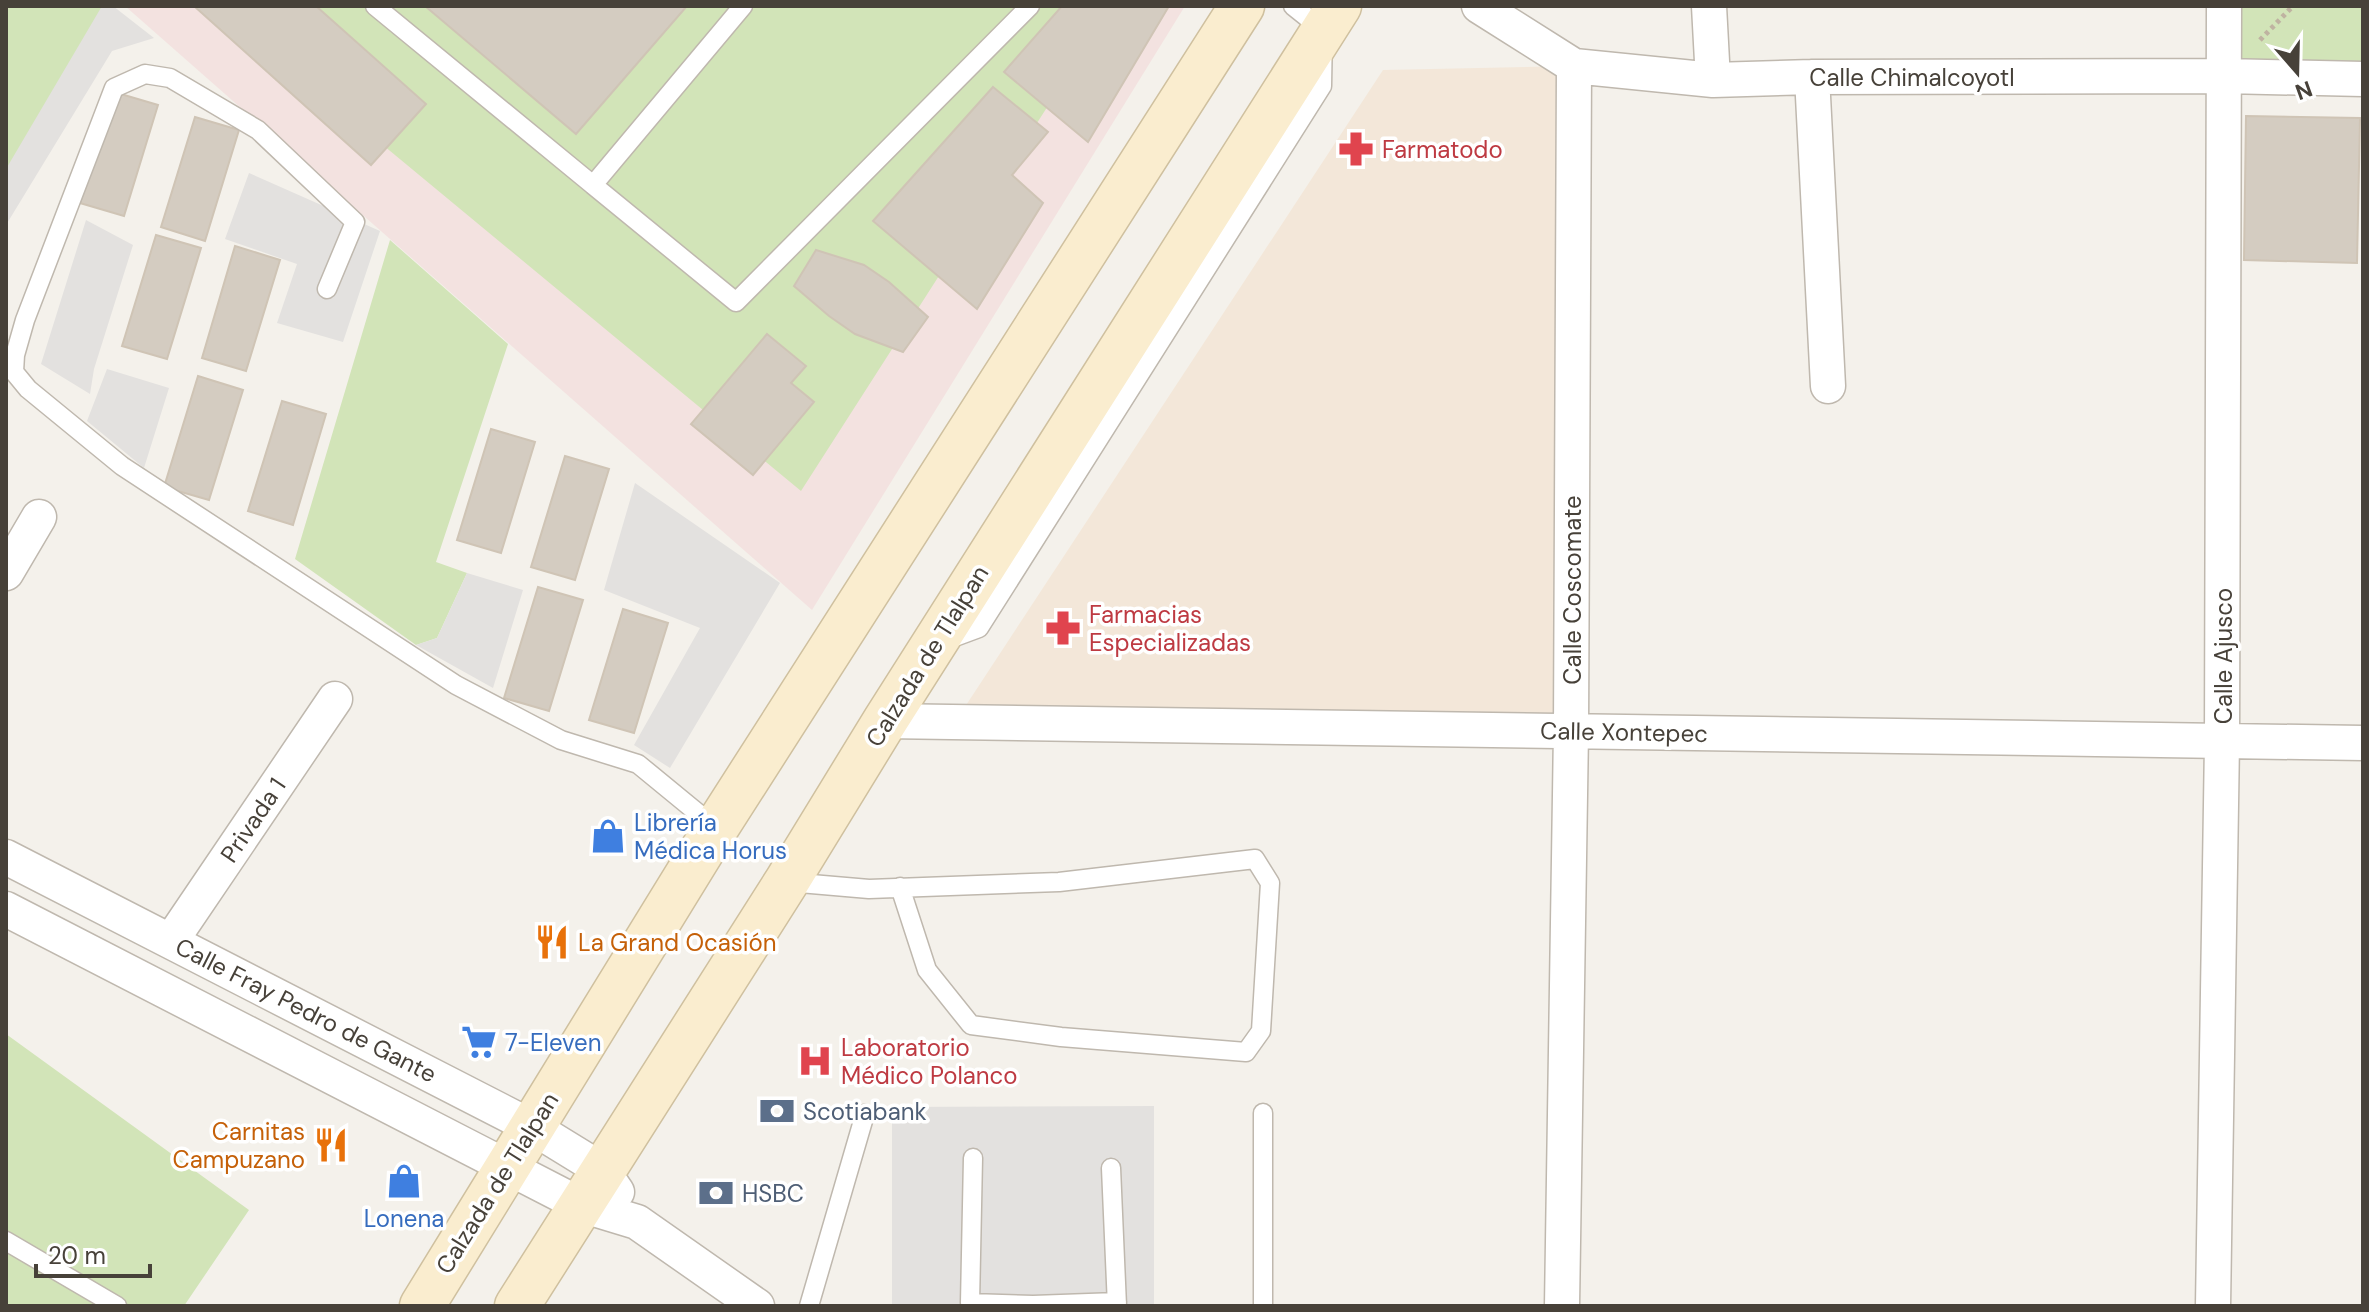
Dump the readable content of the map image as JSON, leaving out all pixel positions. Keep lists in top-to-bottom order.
{
  "streets": {
    "main road": ["Calzada de Tlalpan"],
    "street": [
      "Calle Chimalcoyotl",
      "Calle Coscomate",
      "Calle Ajusco",
      "Calle Xontepec",
      "Privada 1",
      "Calle Fray Pedro de Gante"
    ]
  },
  "crossings": [
    ["Calle Chimalcoyotl", "Calle Coscomate"],
    ["Calle Chimalcoyotl", "Calle Ajusco"],
    ["Calle Coscomate", "Calle Xontepec"],
    ["Calzada de Tlalpan", "Calle Xontepec"],
    ["Calzada de Tlalpan", "Calle Fray Pedro de Gante"],
    ["Calle Ajusco", "Calle Xontepec"],
    ["Privada 1", "Calle Fray Pedro de Gante"]
  ],
  "places": {
    "pharmacy": ["Farmatodo", "Farmacias Especializadas"],
    "shop": ["Librería Médica Horus", "Lonena"],
    "restaurant": ["La Grand Ocasión", "Carnitas Campuzano"],
    "supermarket": ["7-Eleven"],
    "hospital": ["Laboratorio Médico Polanco"],
    "bank": ["Scotiabank", "HSBC"]
  },
  "scale_bar": "20 m",
  "north": "bottom"
}
